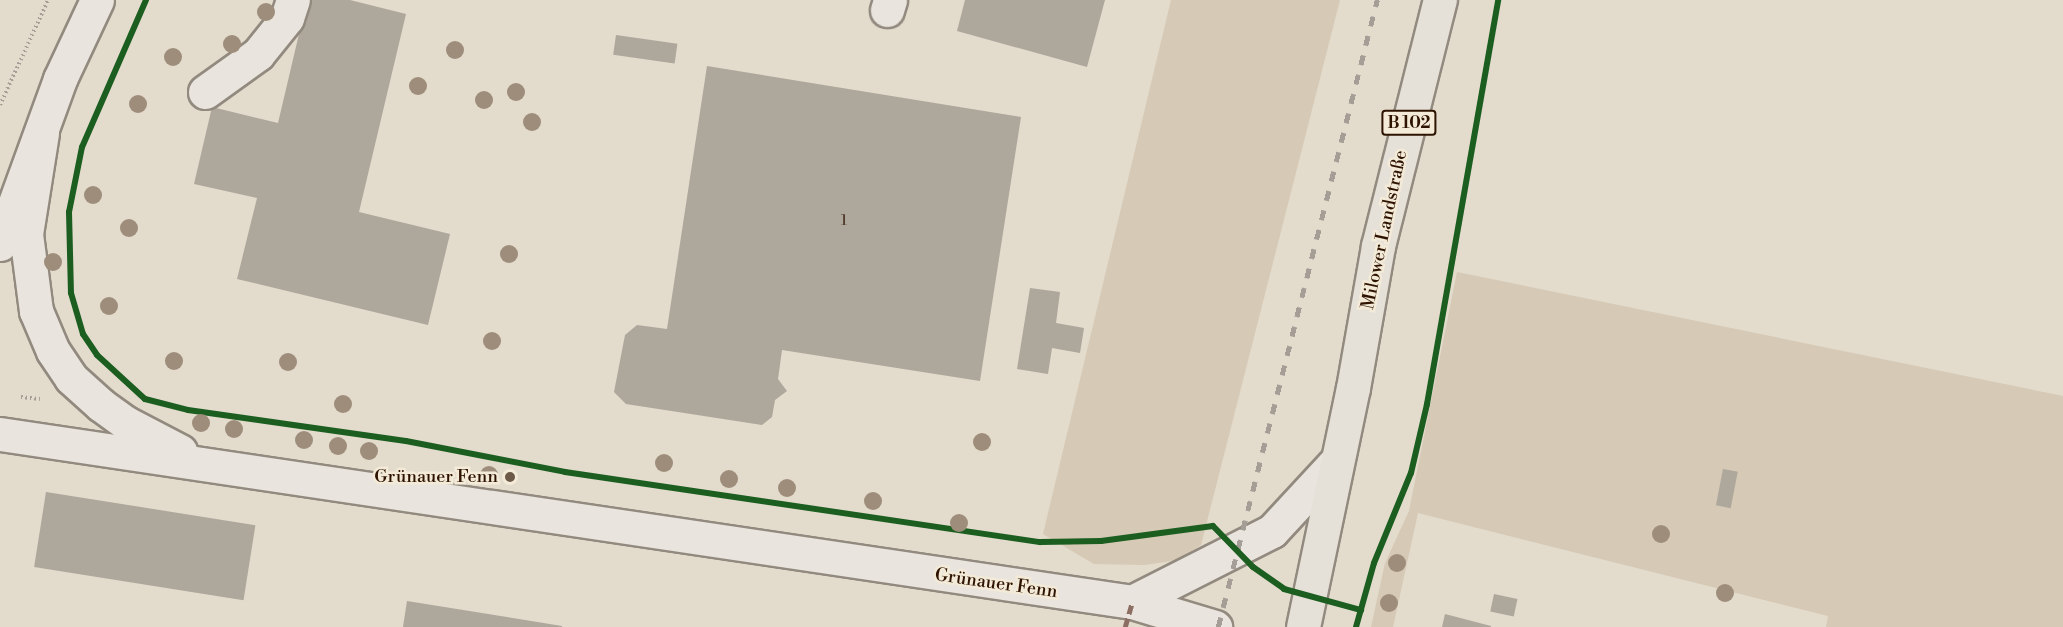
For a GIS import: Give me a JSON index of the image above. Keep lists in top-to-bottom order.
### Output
{
  "streets": {
    "main road": ["B 102", "Milower Landstraße"],
    "street": ["Grünauer Fenn"]
  },
  "places": ["Grünauer Fenn"],
  "house_numbers": ["1"]
}
